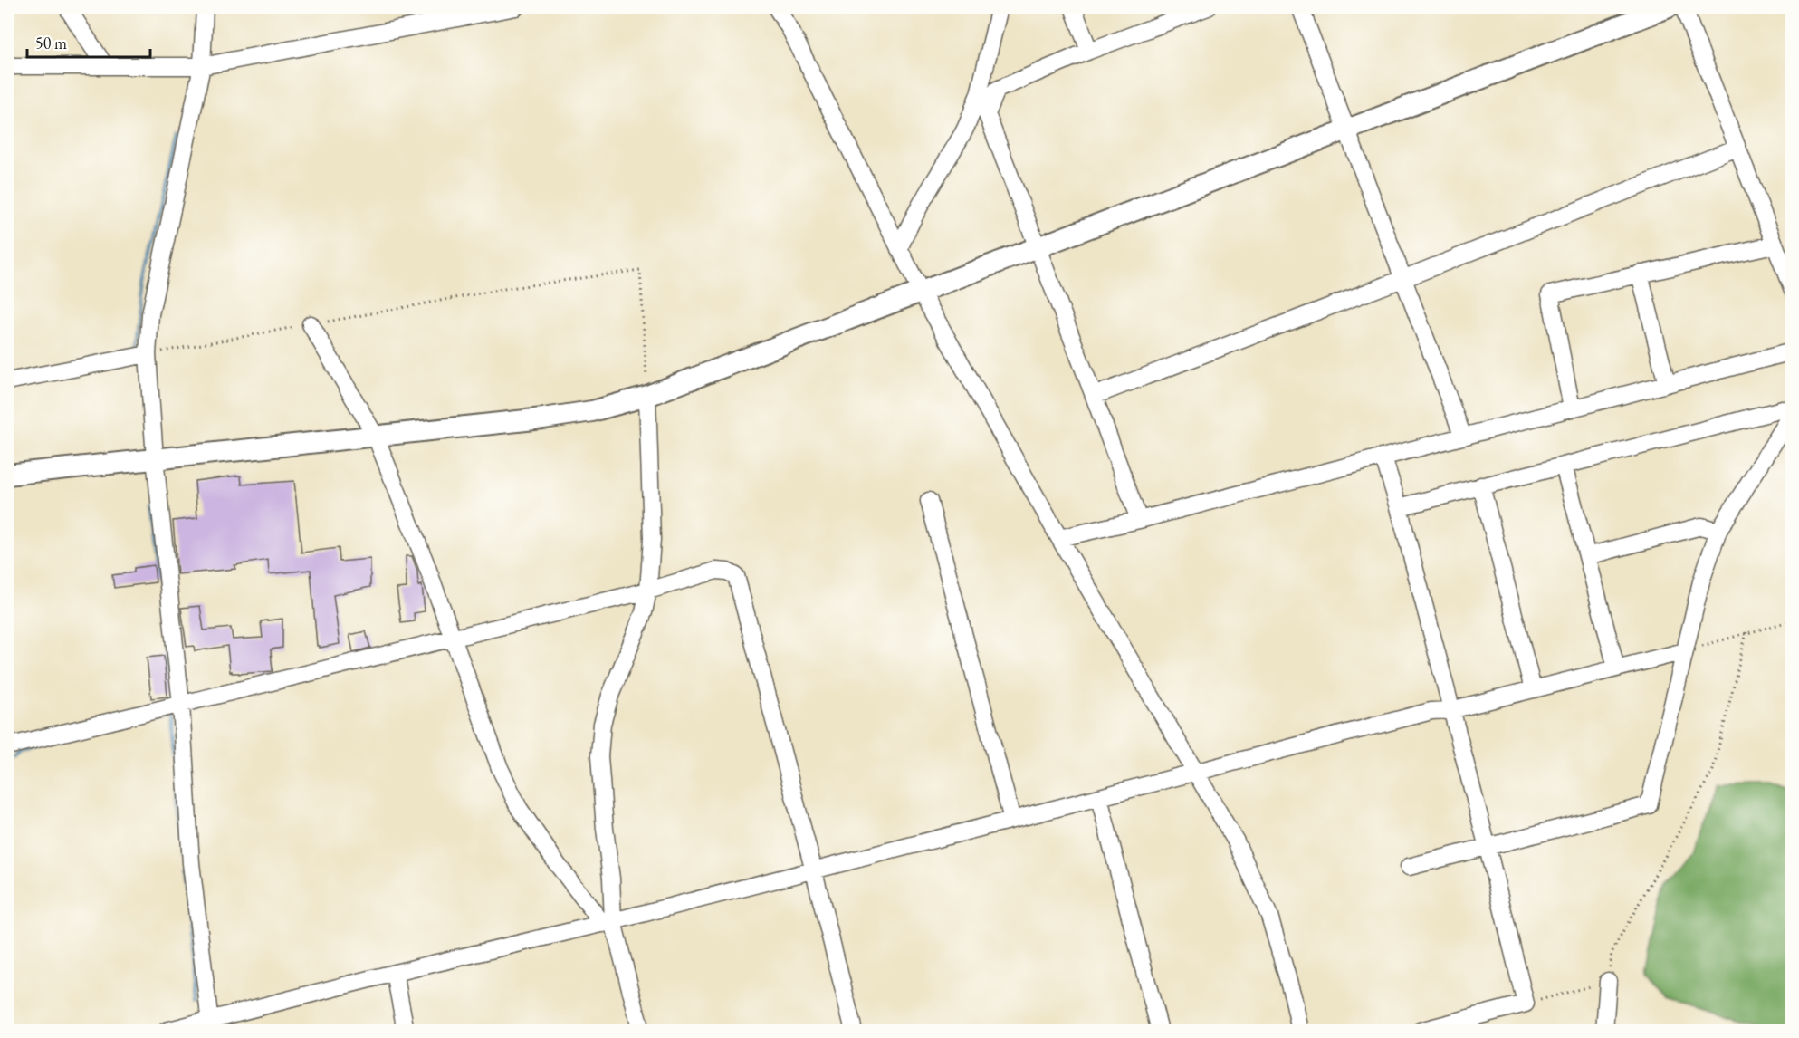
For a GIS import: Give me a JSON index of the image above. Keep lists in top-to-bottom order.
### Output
{
  "scale_bar": "50 m"
}
